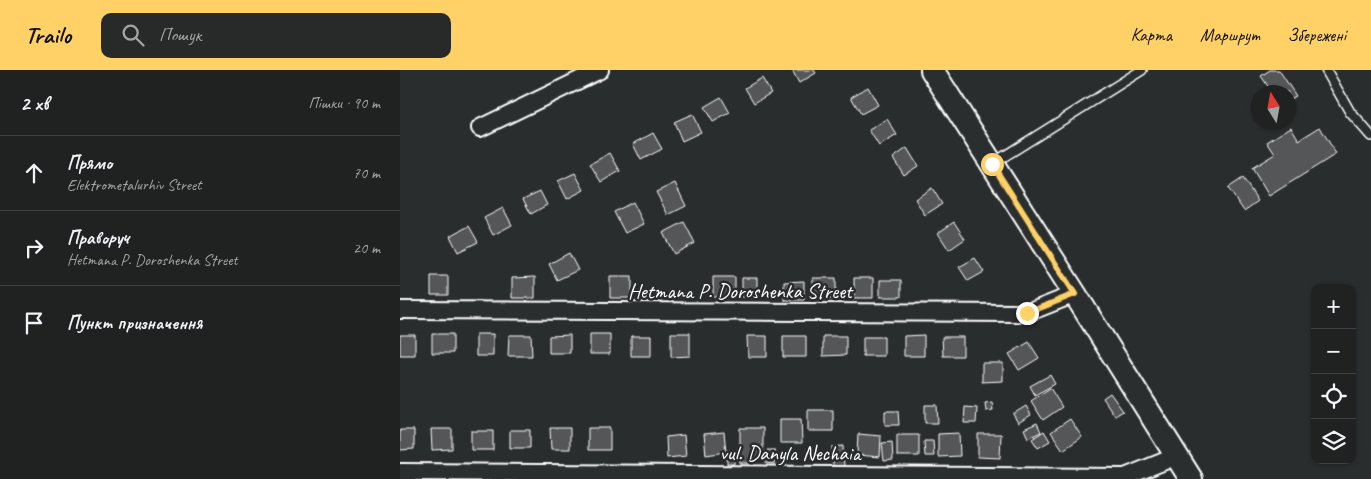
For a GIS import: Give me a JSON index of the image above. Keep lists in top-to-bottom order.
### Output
{
  "streets": {
    "street": ["Hetmana P. Doroshenka Street", "vul. Danyla Nechaia"]
  },
  "north": "top",
  "page": {
    "header": "Trailo",
    "search": "Пошук",
    "nav": ["Карта", "Маршрут", "Збережені"],
    "heading": ["2 хв", "Пішки · 90 m"],
    "list": [
      ["Прямо", "Elektrometalurhiv Street", "70 m"],
      ["Праворуч", "Hetmana P. Doroshenka Street", "20 m"],
      "Пункт призначення"
    ],
    "map_buttons": ["+", "−"]
  }
}
